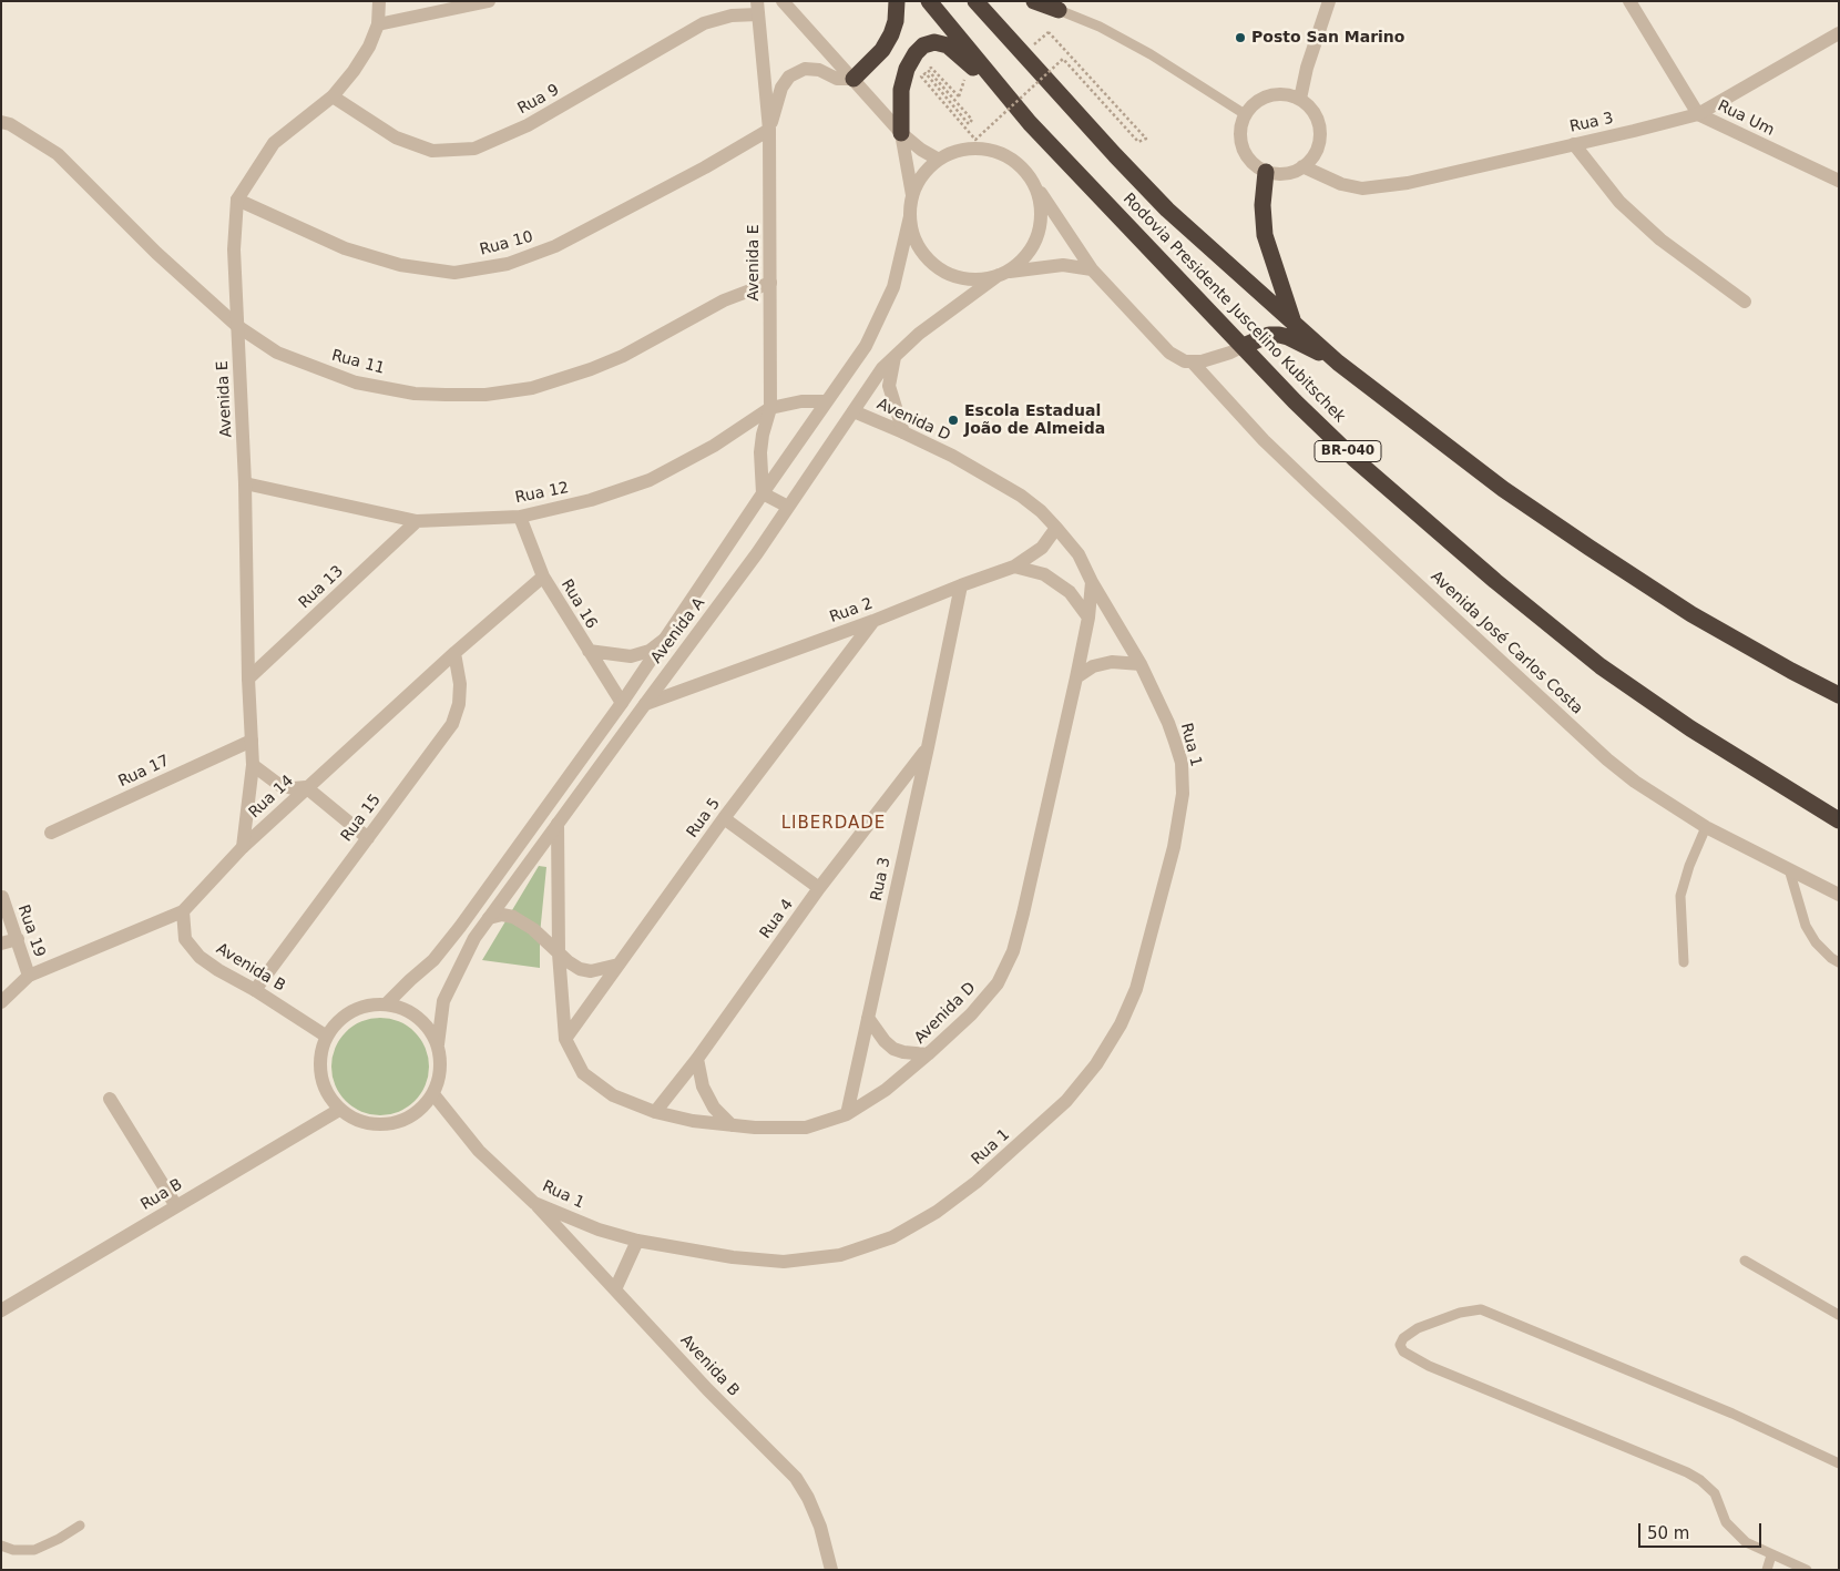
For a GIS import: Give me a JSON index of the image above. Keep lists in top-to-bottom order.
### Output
{
  "streets": {
    "highway": ["Rodovia Presidente Juscelino Kubitschek", "BR-040"],
    "street": [
      "Rua 9",
      "Rua Um",
      "Rua 3",
      "Rua 10",
      "Avenida E",
      "Rua 11",
      "Avenida D",
      "Rua 12",
      "Rua 13",
      "Rua 16",
      "Rua 2",
      "Avenida A",
      "Avenida José Carlos Costa",
      "Rua 1",
      "Rua 17",
      "Rua 14",
      "Rua 15",
      "Rua 5",
      "Rua 4",
      "Rua 19",
      "Avenida B",
      "Rua B"
    ]
  },
  "crossings": [
    ["Rua 9", "Avenida E"],
    ["Rua Um", "Rua 3"],
    ["Rua 3", "Avenida D"],
    ["Rua 3", "Rua 2"],
    ["Rua 3", "Rua 4"],
    ["Rua 10", "Avenida E"],
    ["Avenida E", "Rua 11"],
    ["Avenida E", "Rua 12"],
    ["Avenida E", "Rua 13"],
    ["Avenida E", "Avenida A"],
    ["Avenida E", "Rua 17"],
    ["Avenida E", "Rua 14"],
    ["Avenida D", "Rua 2"],
    ["Avenida D", "Avenida A"],
    ["Avenida D", "Rua 1"],
    ["Avenida D", "Rua 5"],
    ["Avenida D", "Rua 4"],
    ["Rua 12", "Rua 13"],
    ["Rua 12", "Rua 16"],
    ["Rua 12", "Avenida A"],
    ["Rua 16", "Avenida A"],
    ["Rua 16", "Rua 14"],
    ["Rua 2", "Avenida A"],
    ["Rua 2", "Rua 5"],
    ["Avenida A", "Avenida José Carlos Costa"],
    ["Avenida A", "Rua 1"],
    ["Avenida A", "Avenida B"],
    ["Avenida A", "Rua B"],
    ["Rua 1", "Avenida B"],
    ["Rua 1", "Rua B"],
    ["Rua 14", "Rua 15"],
    ["Rua 14", "Rua 19"],
    ["Rua 14", "Avenida B"],
    ["Rua 15", "Avenida B"],
    ["Avenida B", "Rua B"]
  ],
  "districts": ["LIBERDADE"],
  "places": ["Posto San Marino", "Escola Estadual João de Almeida"],
  "scale_bar": "50 m"
}
